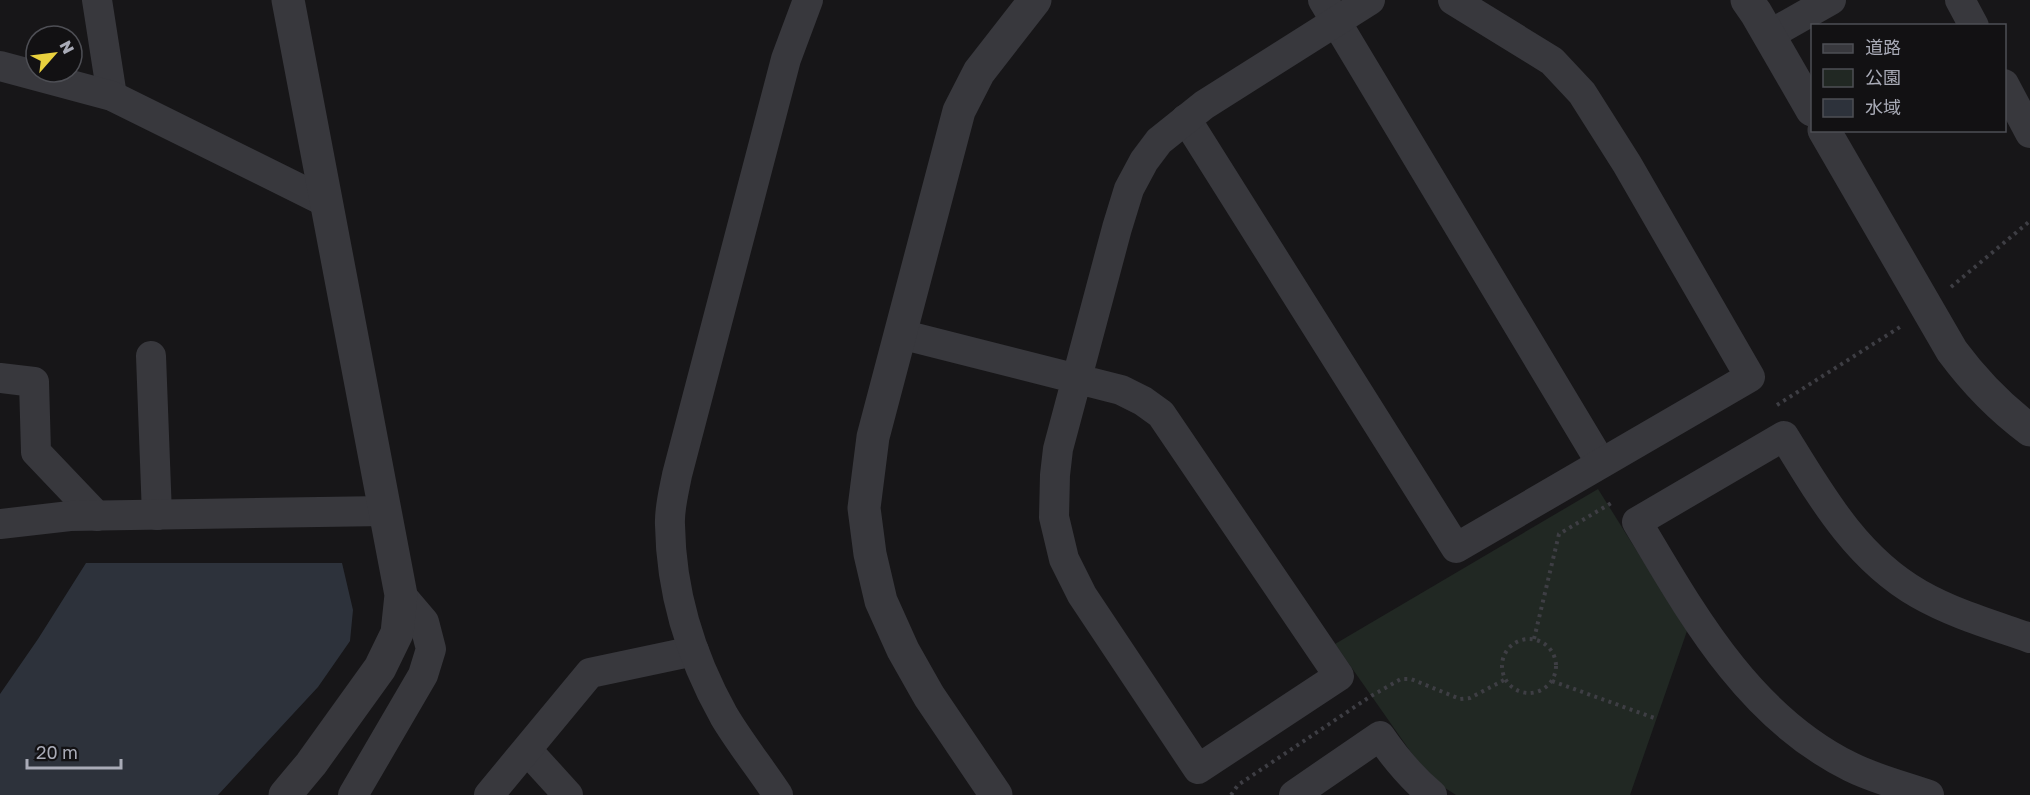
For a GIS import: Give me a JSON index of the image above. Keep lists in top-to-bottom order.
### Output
{
  "legend": ["道路", "公園", "水域"],
  "scale_bar": "20 m",
  "north": "top right"
}
